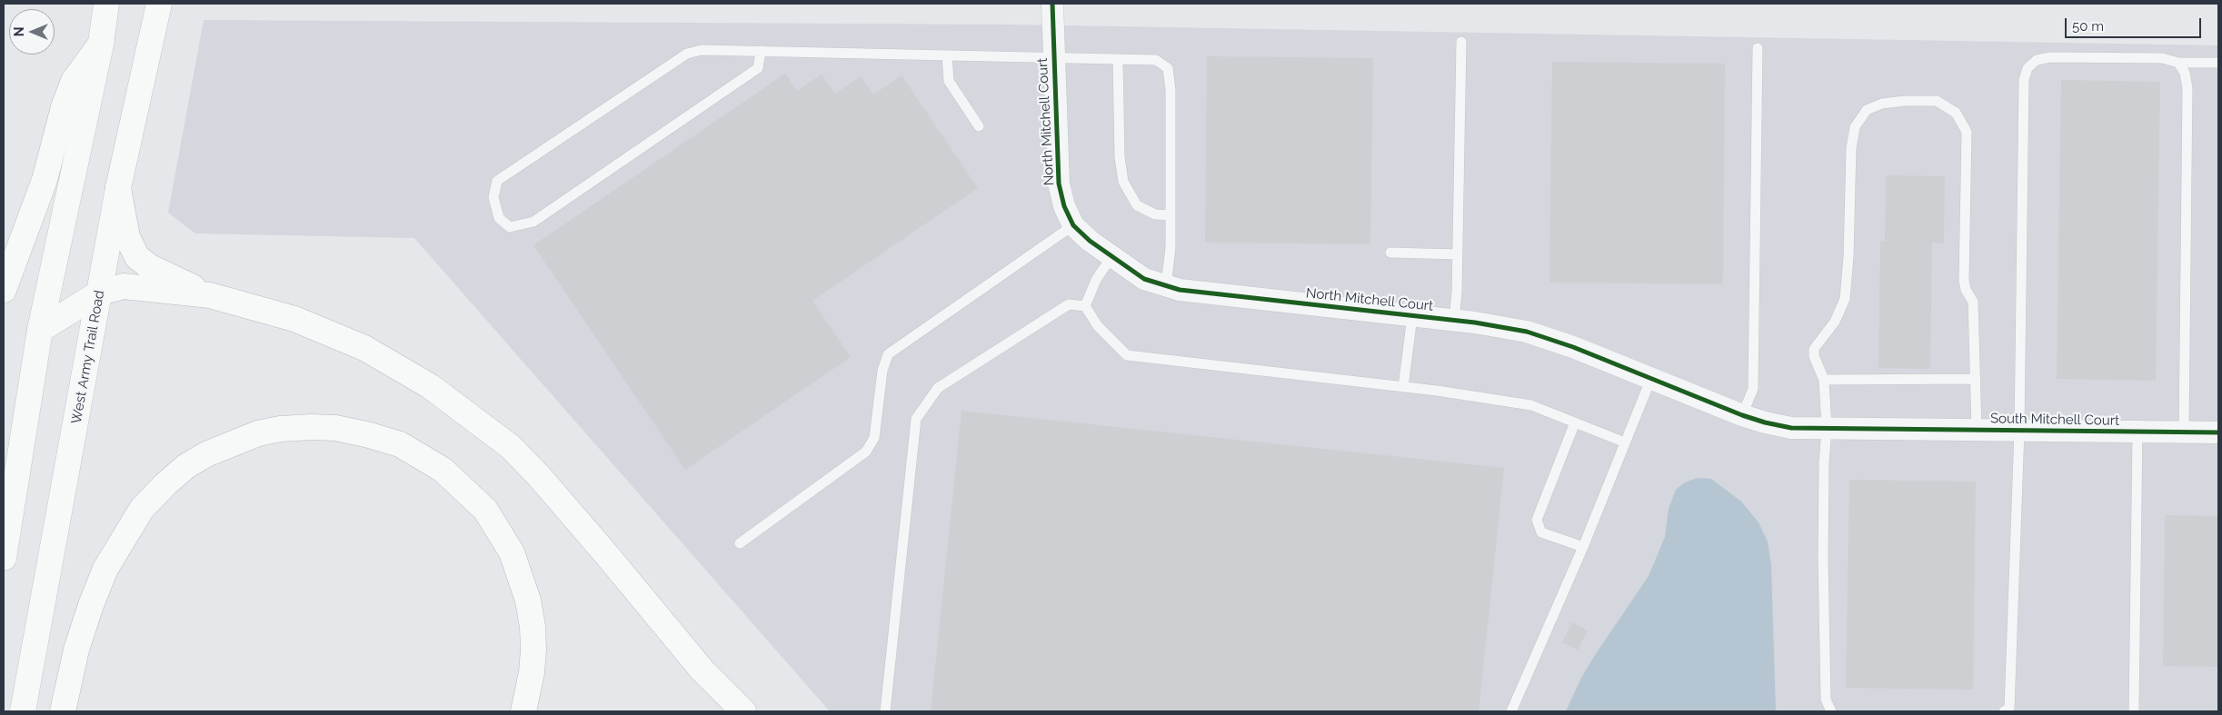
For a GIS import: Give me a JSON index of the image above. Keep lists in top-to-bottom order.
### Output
{
  "streets": {
    "main road": ["West Army Trail Road"],
    "street": ["North Mitchell Court", "South Mitchell Court"]
  },
  "crossings": [
    ["North Mitchell Court", "South Mitchell Court"]
  ],
  "scale_bar": "50 m",
  "north": "left"
}
